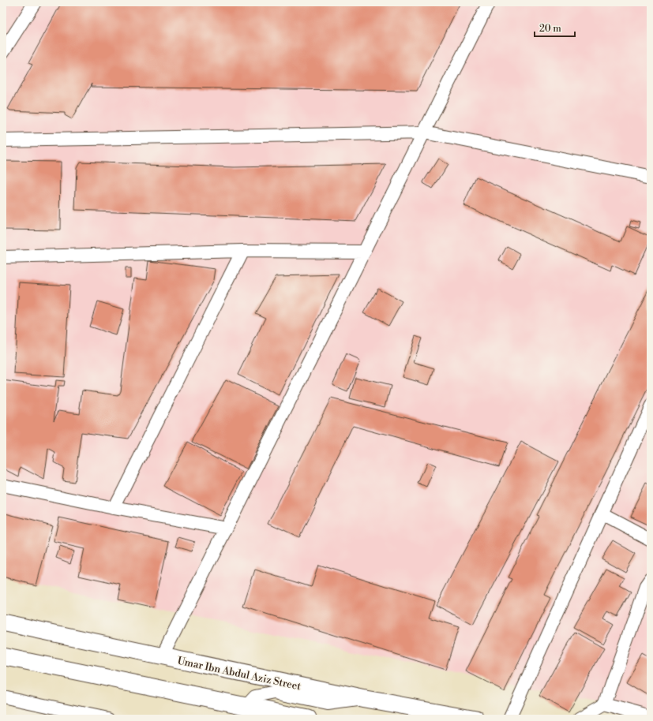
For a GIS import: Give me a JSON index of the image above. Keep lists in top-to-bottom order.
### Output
{
  "streets": {
    "main road": ["Umar Ibn Abdul Aziz Street"]
  },
  "scale_bar": "20 m"
}
